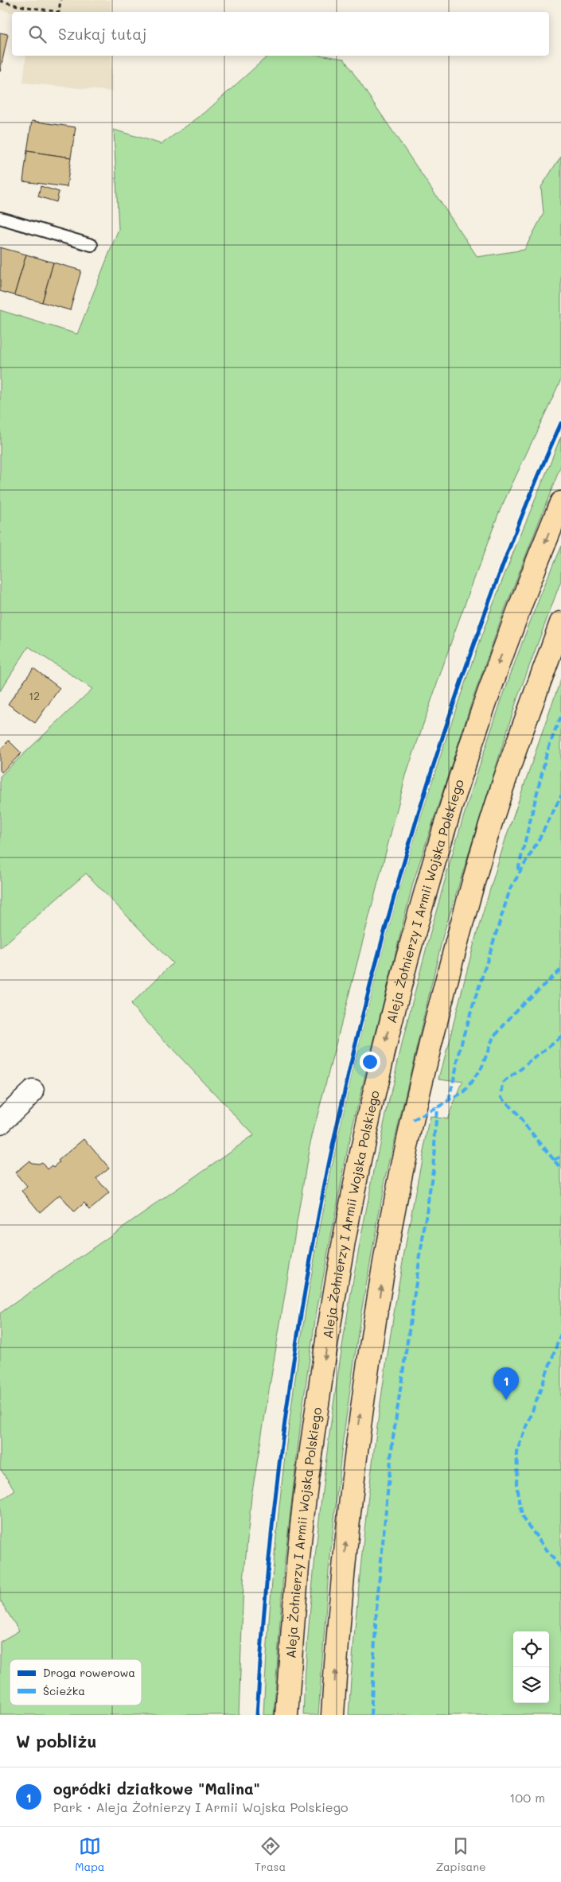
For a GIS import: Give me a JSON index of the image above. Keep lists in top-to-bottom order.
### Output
{
  "streets": {
    "main road": ["Aleja Żołnierzy I Armii Wojska Polskiego"]
  },
  "house_numbers": ["12"],
  "legend": ["Droga rowerowa", "Ścieżka"],
  "page": {
    "search": "Szukaj tutaj",
    "pins": "1",
    "heading": "W pobliżu",
    "list": [
      {
        "mark": "1",
        "name": "ogródki działkowe \"Malina\"",
        "note": "Park · Aleja Żołnierzy I Armii Wojska Polskiego",
        "value": "100 m"
      }
    ],
    "nav": ["Mapa", "Trasa", "Zapisane"]
  }
}
